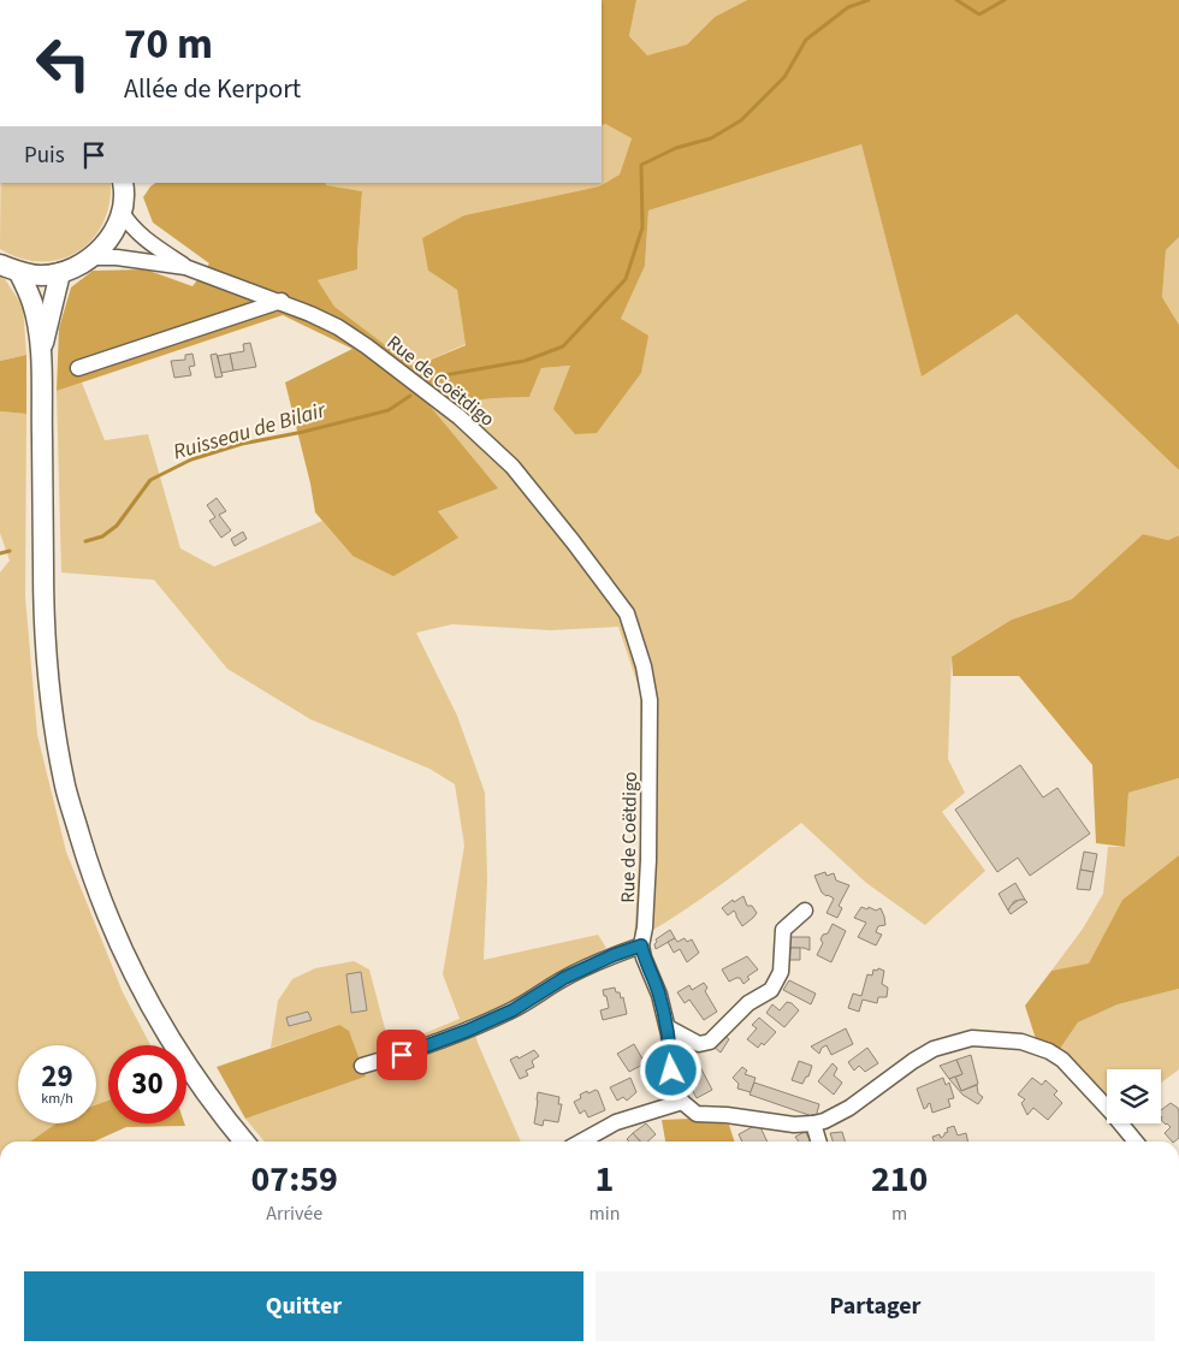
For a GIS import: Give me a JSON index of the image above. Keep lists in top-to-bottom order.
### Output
{
  "streets": {
    "street": ["Rue de Coëtdigo"]
  },
  "water": ["Ruisseau de Bilair"],
  "page": {
    "turn": ["70 m", "Allée de Kerport"],
    "then": "Puis",
    "speed": "29 km/h",
    "limit": "30",
    "eta": [
      "07:59",
      "Arrivée",
      "1",
      "min",
      "210",
      "m"
    ],
    "buttons": ["Quitter", "Partager"]
  }
}
